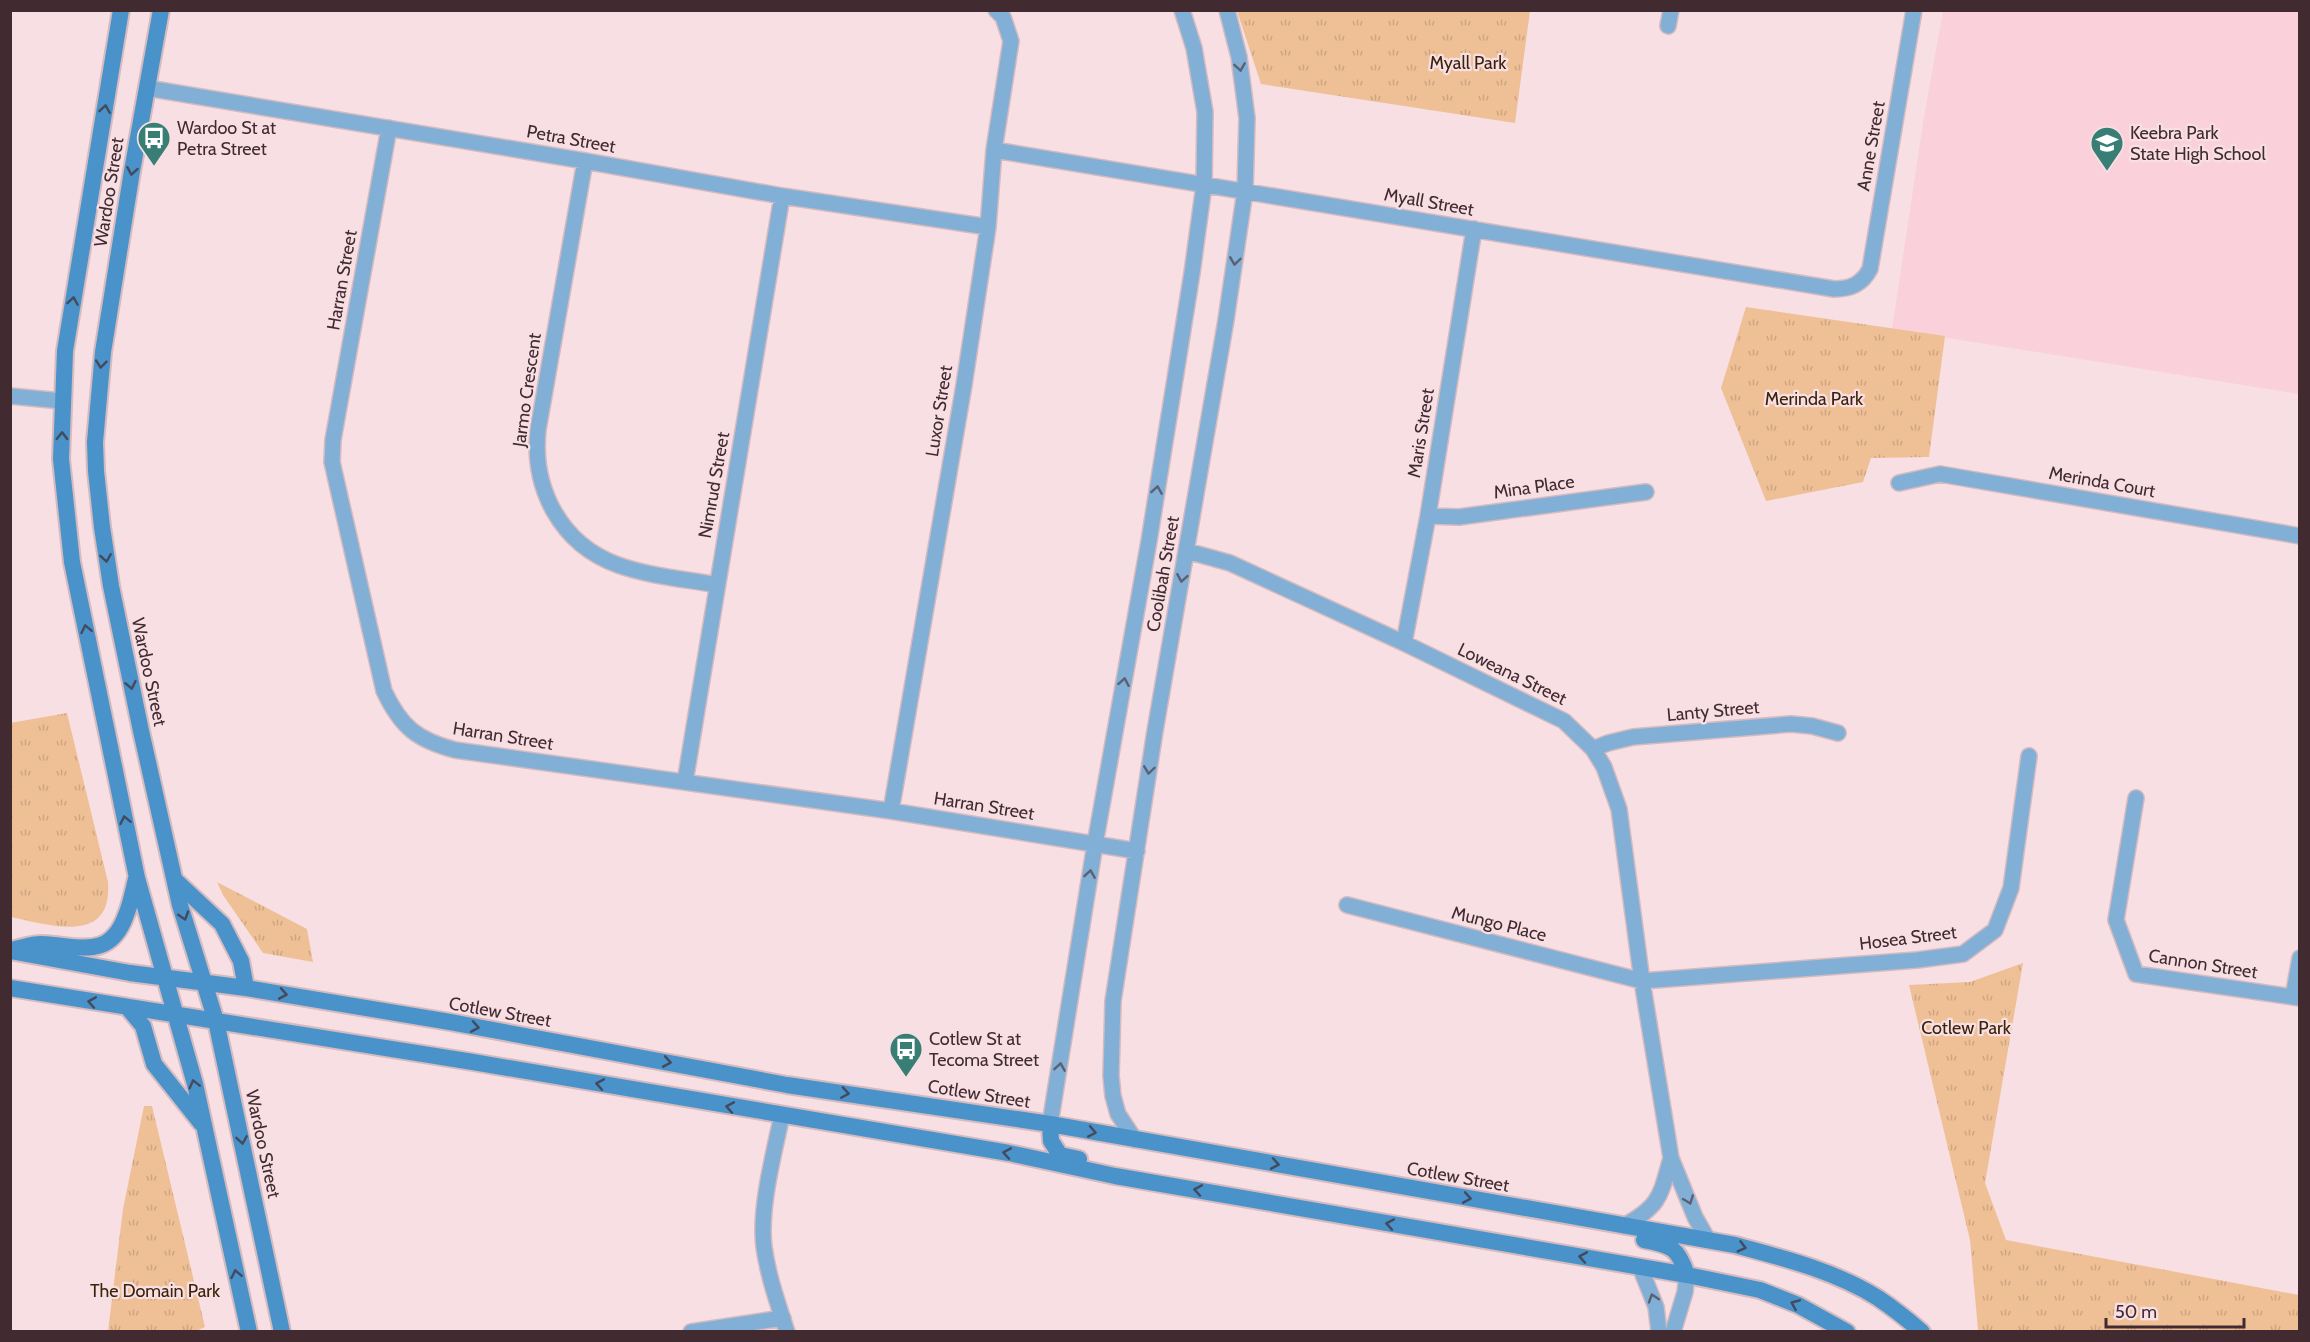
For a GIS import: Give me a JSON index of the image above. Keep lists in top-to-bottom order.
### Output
{
  "streets": {
    "main road": ["Wardoo Street", "Cotlew Street"],
    "street": [
      "Petra Street",
      "Anne Street",
      "Myall Street",
      "Harran Street",
      "Jarmo Crescent",
      "Luxor Street",
      "Maris Street",
      "Merinda Court",
      "Nimrud Street",
      "Mina Place",
      "Coolibah Street",
      "Loweana Street",
      "Lanty Street",
      "Mungo Place",
      "Hosea Street",
      "Cannon Street"
    ]
  },
  "crossings": [
    ["Petra Street", "Wardoo Street"],
    ["Petra Street", "Harran Street"],
    ["Petra Street", "Jarmo Crescent"],
    ["Petra Street", "Luxor Street"],
    ["Petra Street", "Nimrud Street"],
    ["Anne Street", "Myall Street"],
    ["Wardoo Street", "Cotlew Street"],
    ["Myall Street", "Luxor Street"],
    ["Myall Street", "Maris Street"],
    ["Myall Street", "Coolibah Street"],
    ["Harran Street", "Luxor Street"],
    ["Harran Street", "Nimrud Street"],
    ["Harran Street", "Coolibah Street"],
    ["Jarmo Crescent", "Nimrud Street"],
    ["Maris Street", "Mina Place"],
    ["Maris Street", "Loweana Street"],
    ["Coolibah Street", "Loweana Street"],
    ["Coolibah Street", "Cotlew Street"],
    ["Loweana Street", "Lanty Street"],
    ["Loweana Street", "Mungo Place"],
    ["Loweana Street", "Hosea Street"],
    ["Loweana Street", "Cotlew Street"],
    ["Mungo Place", "Hosea Street"]
  ],
  "parks": [
    "Myall Park",
    "Merinda Park",
    "Cotlew Park",
    "The Domain Park"
  ],
  "places": {
    "bus stop": ["Wardoo St at Petra Street", "Cotlew St at Tecoma Street"],
    "school or university": ["Keebra Park State High School"]
  },
  "scale_bar": "50 m"
}
